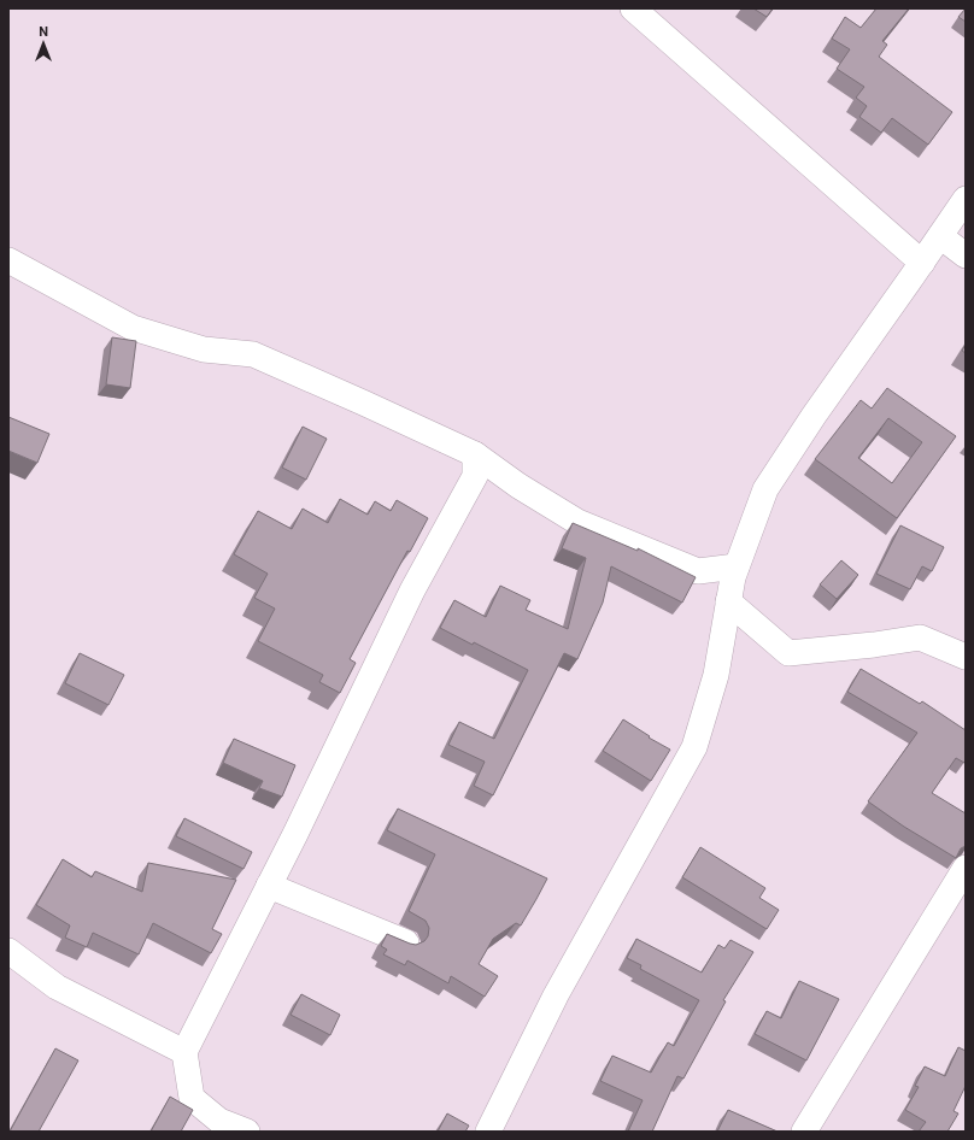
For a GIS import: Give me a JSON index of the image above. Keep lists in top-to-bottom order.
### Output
{
  "north": "top"
}
